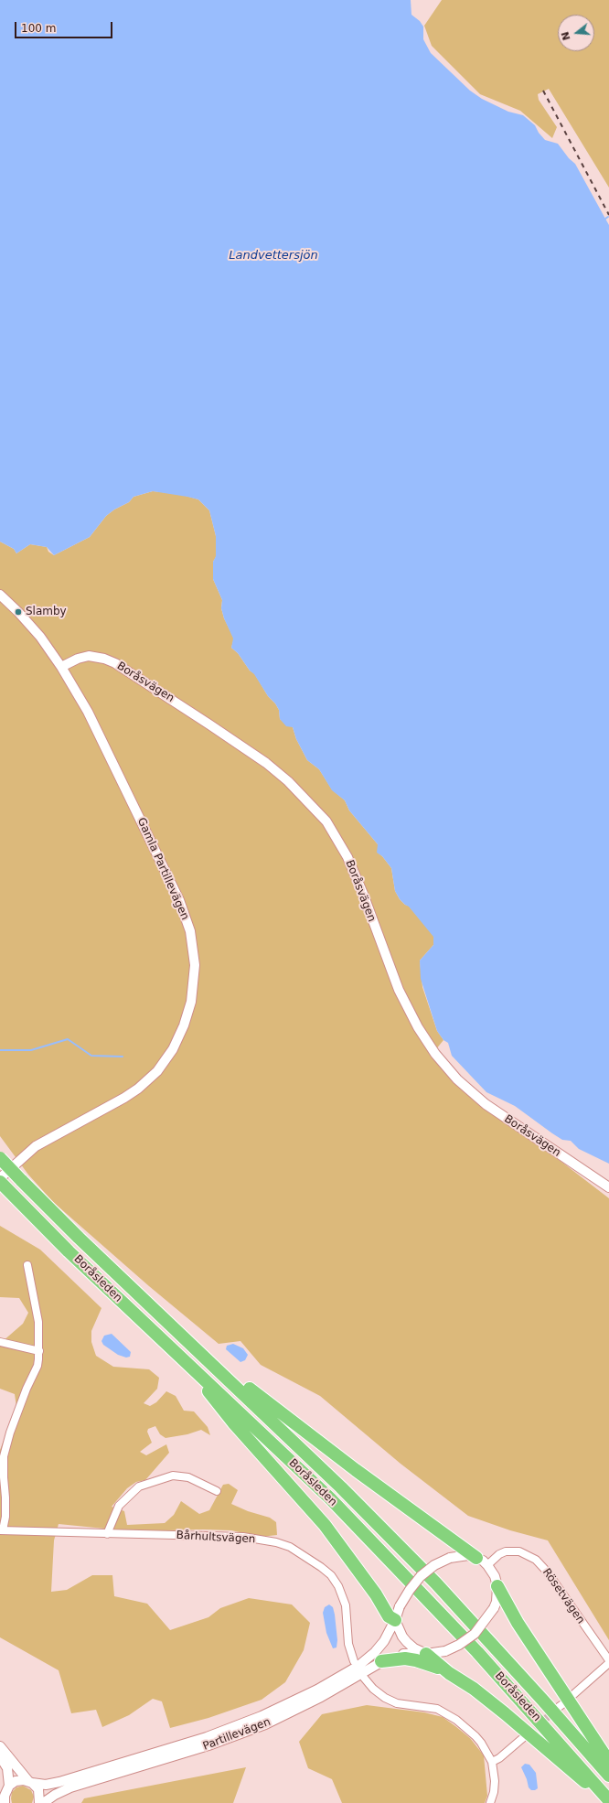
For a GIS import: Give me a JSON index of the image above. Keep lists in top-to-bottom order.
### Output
{
  "streets": {
    "highway": ["Boråsleden"],
    "street": [
      "Boråsvägen",
      "Gamla Partillevägen",
      "Bårhultsvägen",
      "Rösetvägen",
      "Partillevägen"
    ]
  },
  "crossings": [
    ["Boråsvägen", "Gamla Partillevägen"],
    ["Rösetvägen", "Partillevägen"]
  ],
  "water": ["Landvettersjön"],
  "places": ["Slamby"],
  "scale_bar": "100 m",
  "north": "left"
}
